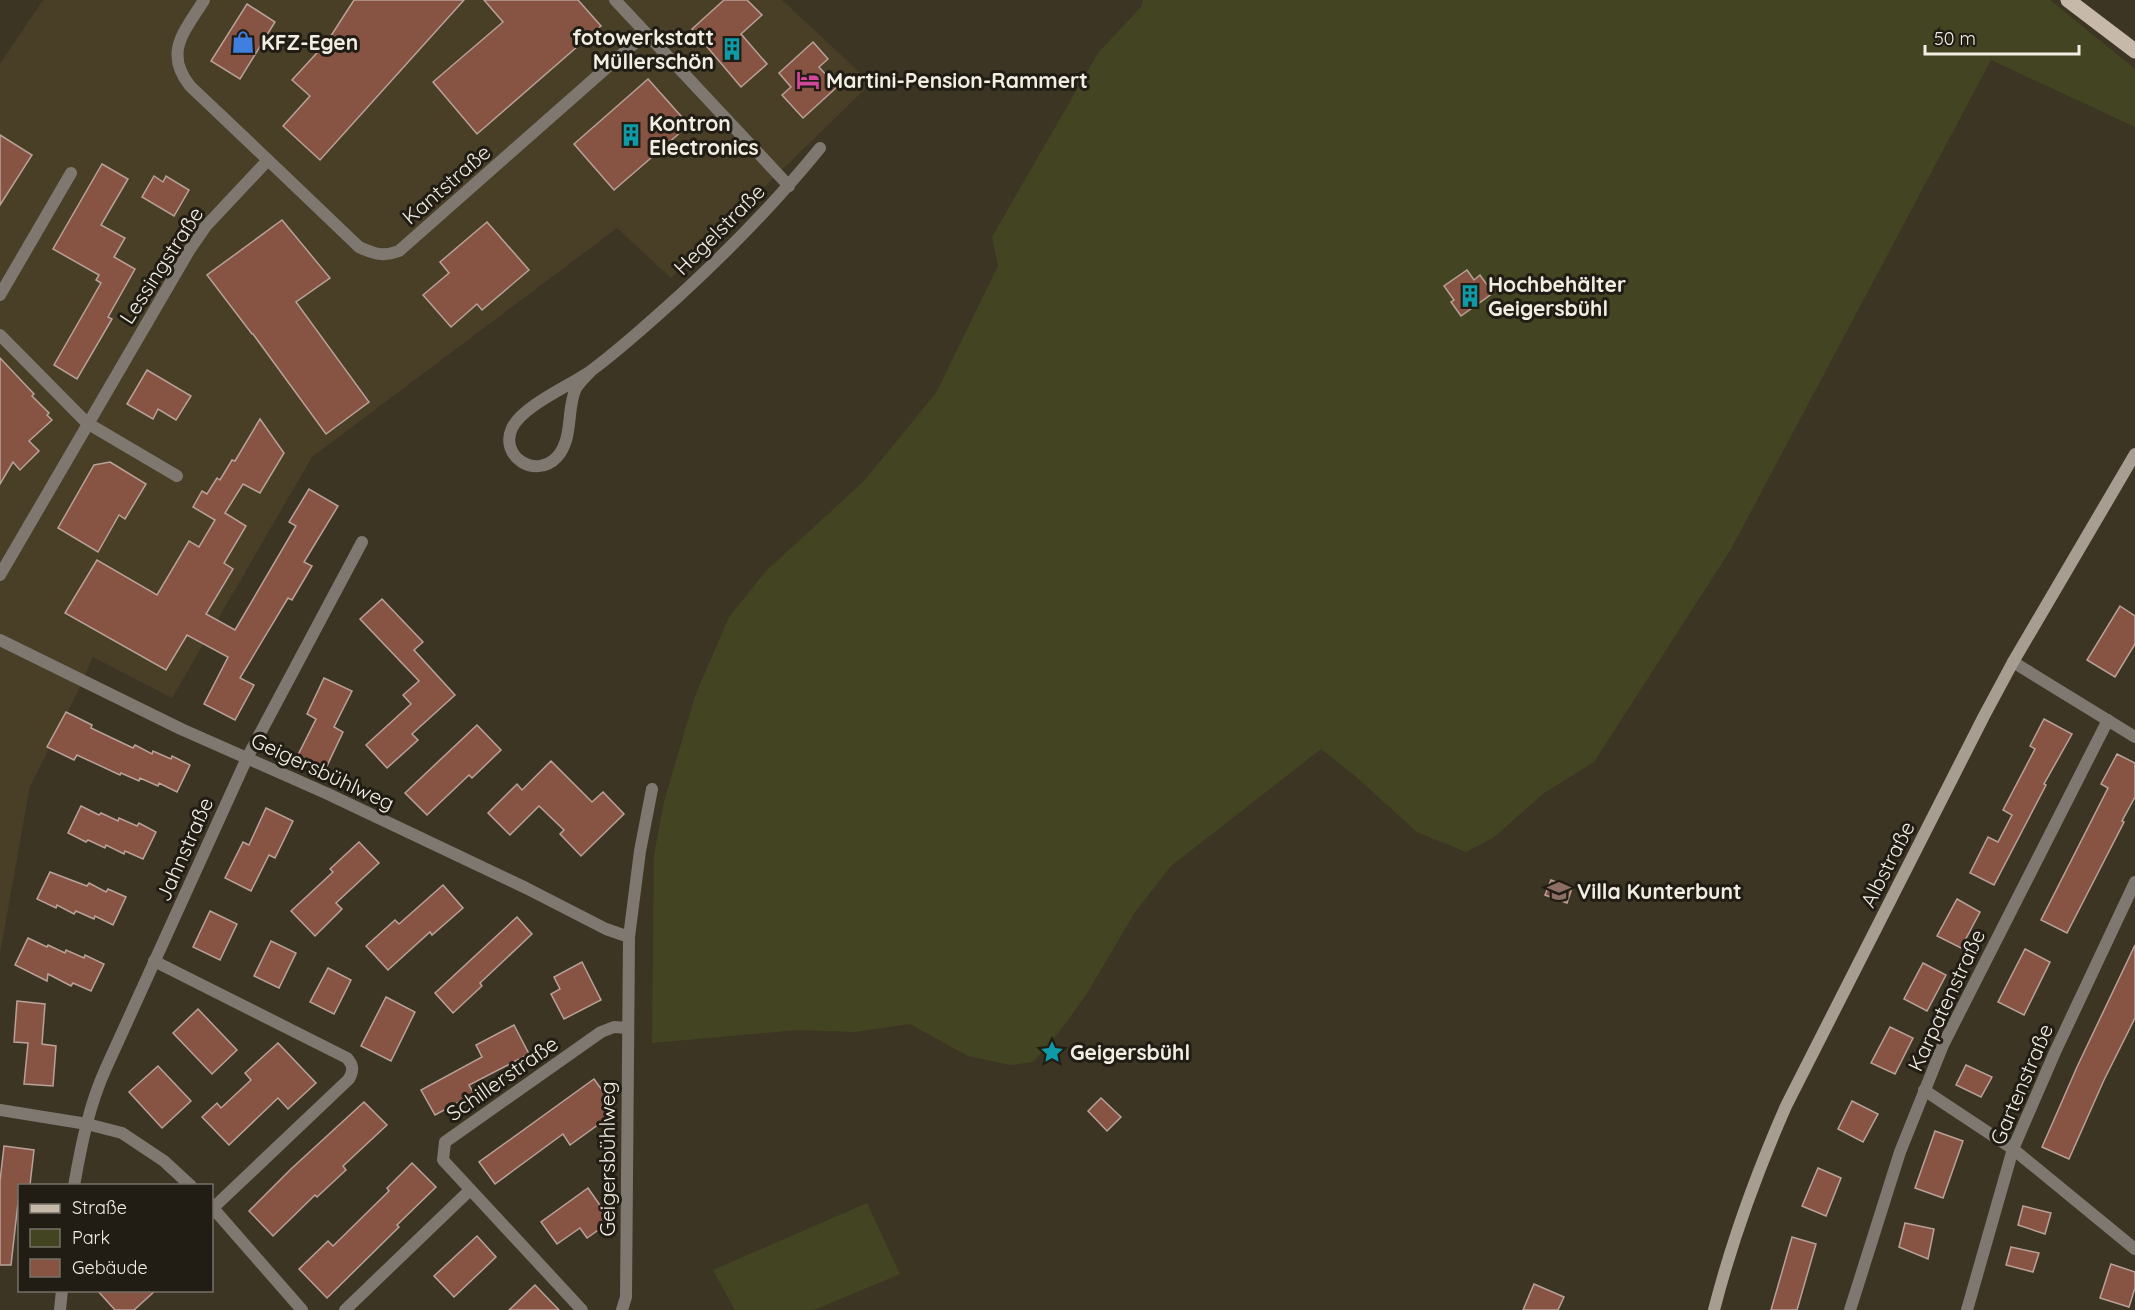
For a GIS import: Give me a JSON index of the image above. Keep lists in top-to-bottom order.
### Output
{
  "streets": {
    "street": [
      "Kantstraße",
      "Hegelstraße",
      "Lessingstraße",
      "Geigersbühlweg",
      "Jahnstraße",
      "Albstraße",
      "Karpatenstraße",
      "Schillerstraße",
      "Gartenstraße"
    ]
  },
  "crossings": [
    ["Kantstraße", "Hegelstraße"],
    ["Kantstraße", "Lessingstraße"],
    ["Geigersbühlweg", "Jahnstraße"],
    ["Geigersbühlweg", "Schillerstraße"]
  ],
  "places": {
    "shop": ["KFZ-Egen"],
    "building": ["fotowerkstatt Müllerschön", "Kontron Electronics", "Hochbehälter Geigersbühl"],
    "hotel": ["Martini-Pension-Rammert"],
    "school or university": ["Villa Kunterbunt"],
    "place": ["Geigersbühl"]
  },
  "legend": ["Straße", "Park", "Gebäude"],
  "scale_bar": "50 m"
}
